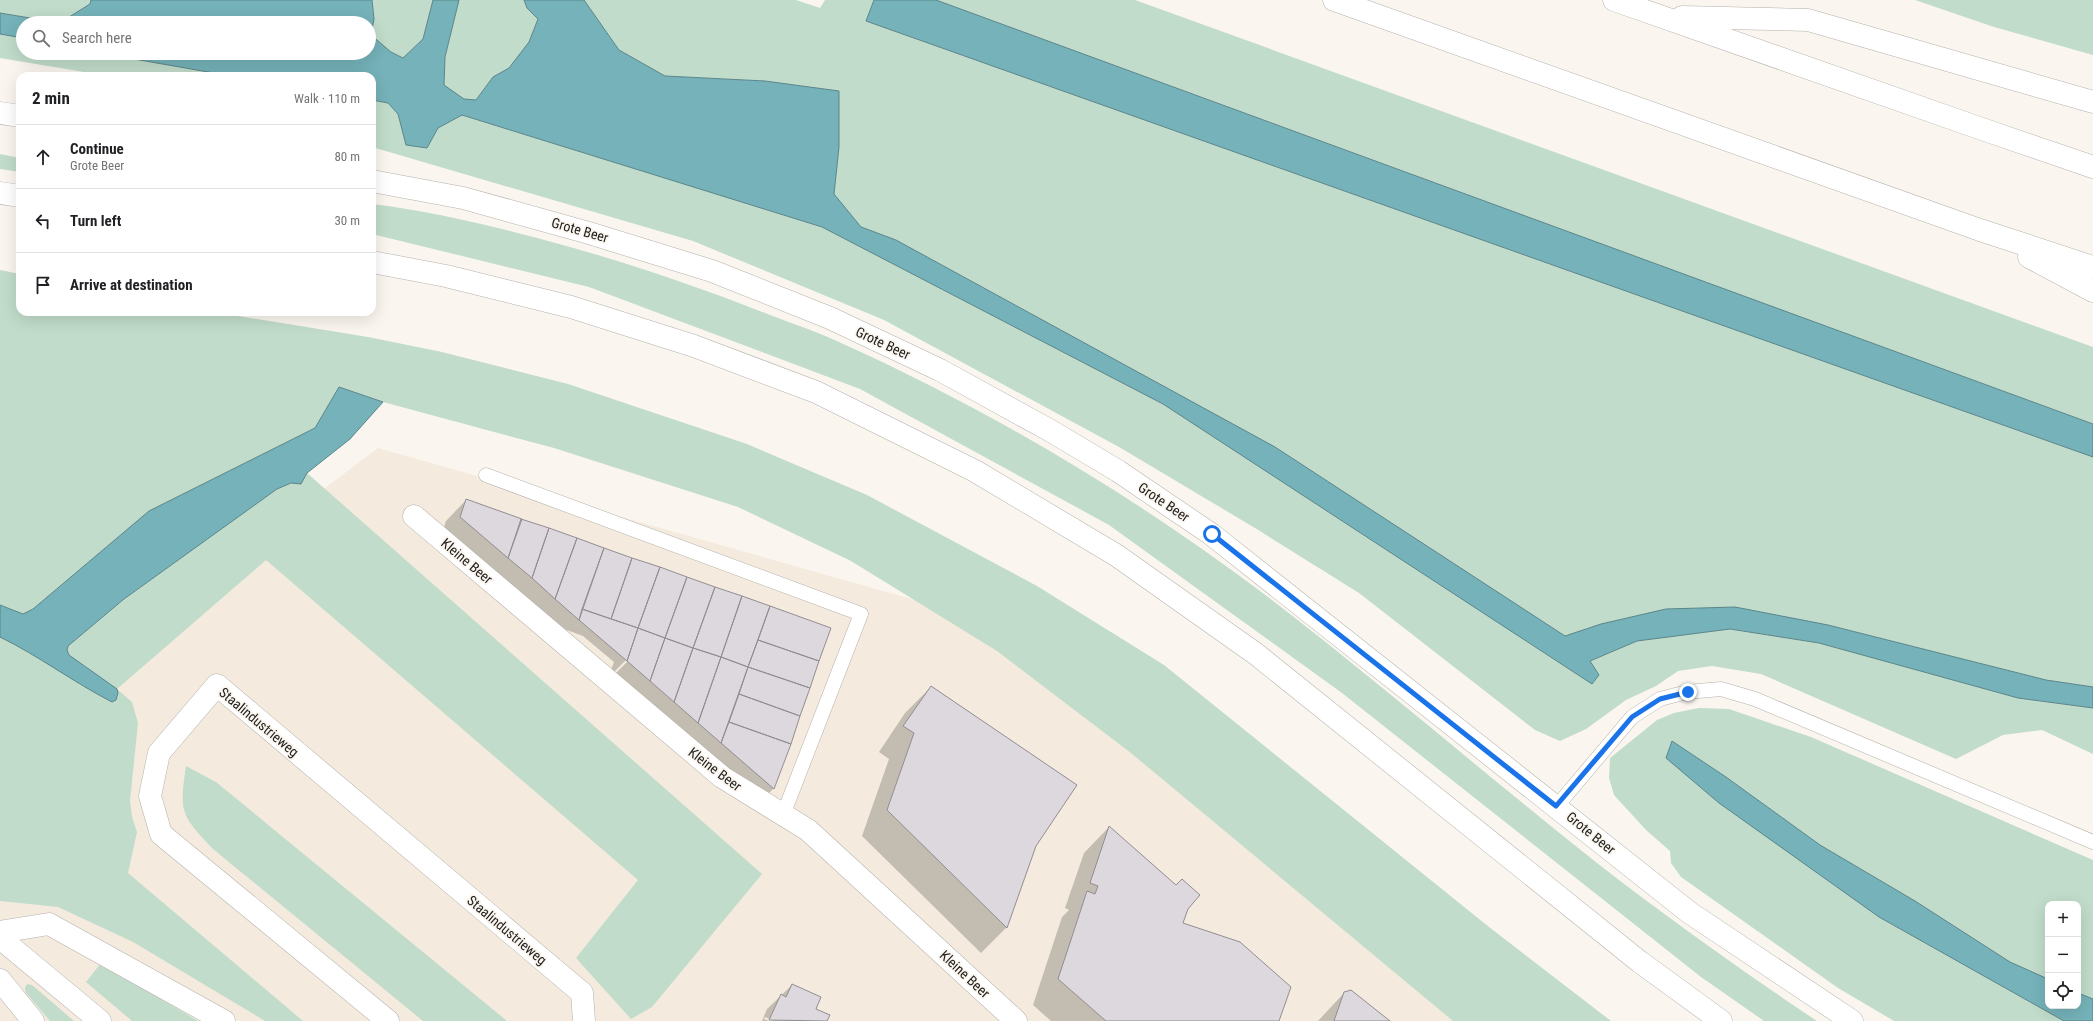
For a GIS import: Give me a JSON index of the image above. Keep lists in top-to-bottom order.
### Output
{
  "streets": {
    "main road": ["Grote Beer", "Kleine Beer", "Staalindustrieweg"]
  },
  "page": {
    "search": "Search here",
    "heading": ["2 min", "Walk · 110 m"],
    "list": [
      ["Continue", "Grote Beer", "80 m"],
      ["Turn left", "30 m"],
      "Arrive at destination"
    ],
    "map_buttons": ["+", "−"]
  }
}
